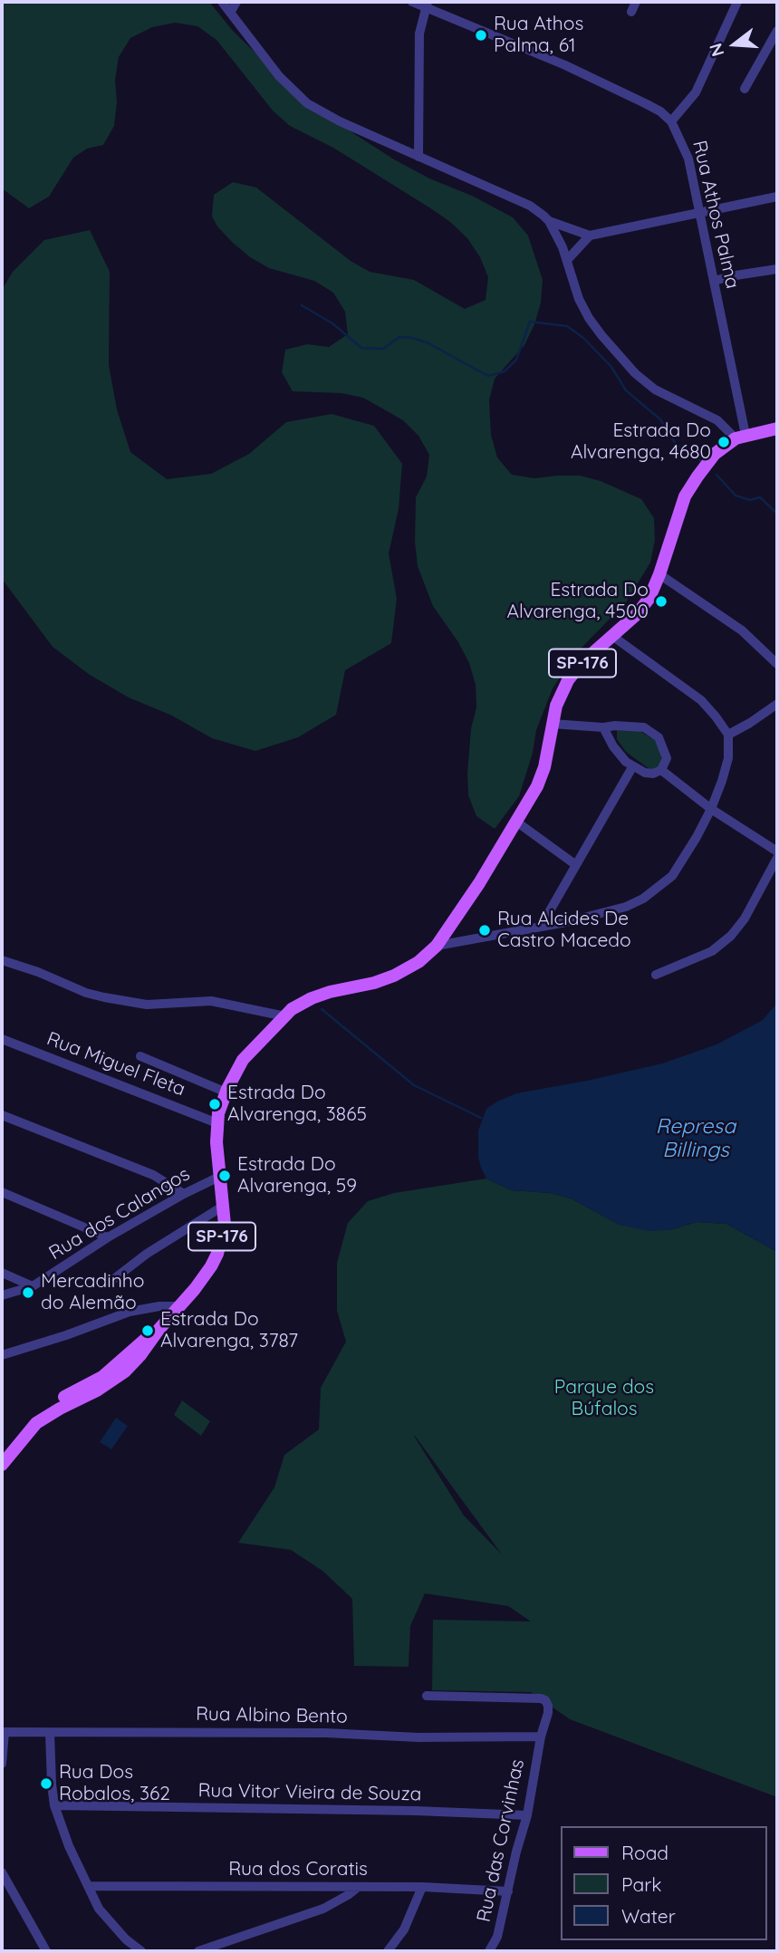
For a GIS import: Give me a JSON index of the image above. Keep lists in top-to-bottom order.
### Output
{
  "streets": {
    "main road": ["SP-176"],
    "street": [
      "Rua Athos Palma",
      "Rua Miguel Fleta",
      "Rua dos Calangos",
      "Rua Albino Bento",
      "Rua Vitor Vieira de Souza",
      "Rua das Corvinhas",
      "Rua dos Coratis"
    ]
  },
  "crossings": [
    ["Rua Athos Palma", "SP-176"],
    ["SP-176", "Rua Miguel Fleta"],
    ["SP-176", "Rua dos Calangos"],
    ["Rua Albino Bento", "Rua das Corvinhas"],
    ["Rua Vitor Vieira de Souza", "Rua das Corvinhas"],
    ["Rua das Corvinhas", "Rua dos Coratis"]
  ],
  "water": ["Represa Billings"],
  "parks": ["Parque dos Búfalos"],
  "places": [
    "Rua Athos Palma, 61",
    "Estrada Do Alvarenga, 4680",
    "Estrada Do Alvarenga, 4500",
    "Rua Alcides De Castro Macedo",
    "Estrada Do Alvarenga, 3865",
    "Estrada Do Alvarenga, 59",
    "Mercadinho do Alemão",
    "Estrada Do Alvarenga, 3787",
    "Rua Dos Robalos, 362"
  ],
  "legend": ["Road", "Park", "Water"],
  "north": "left"
}
